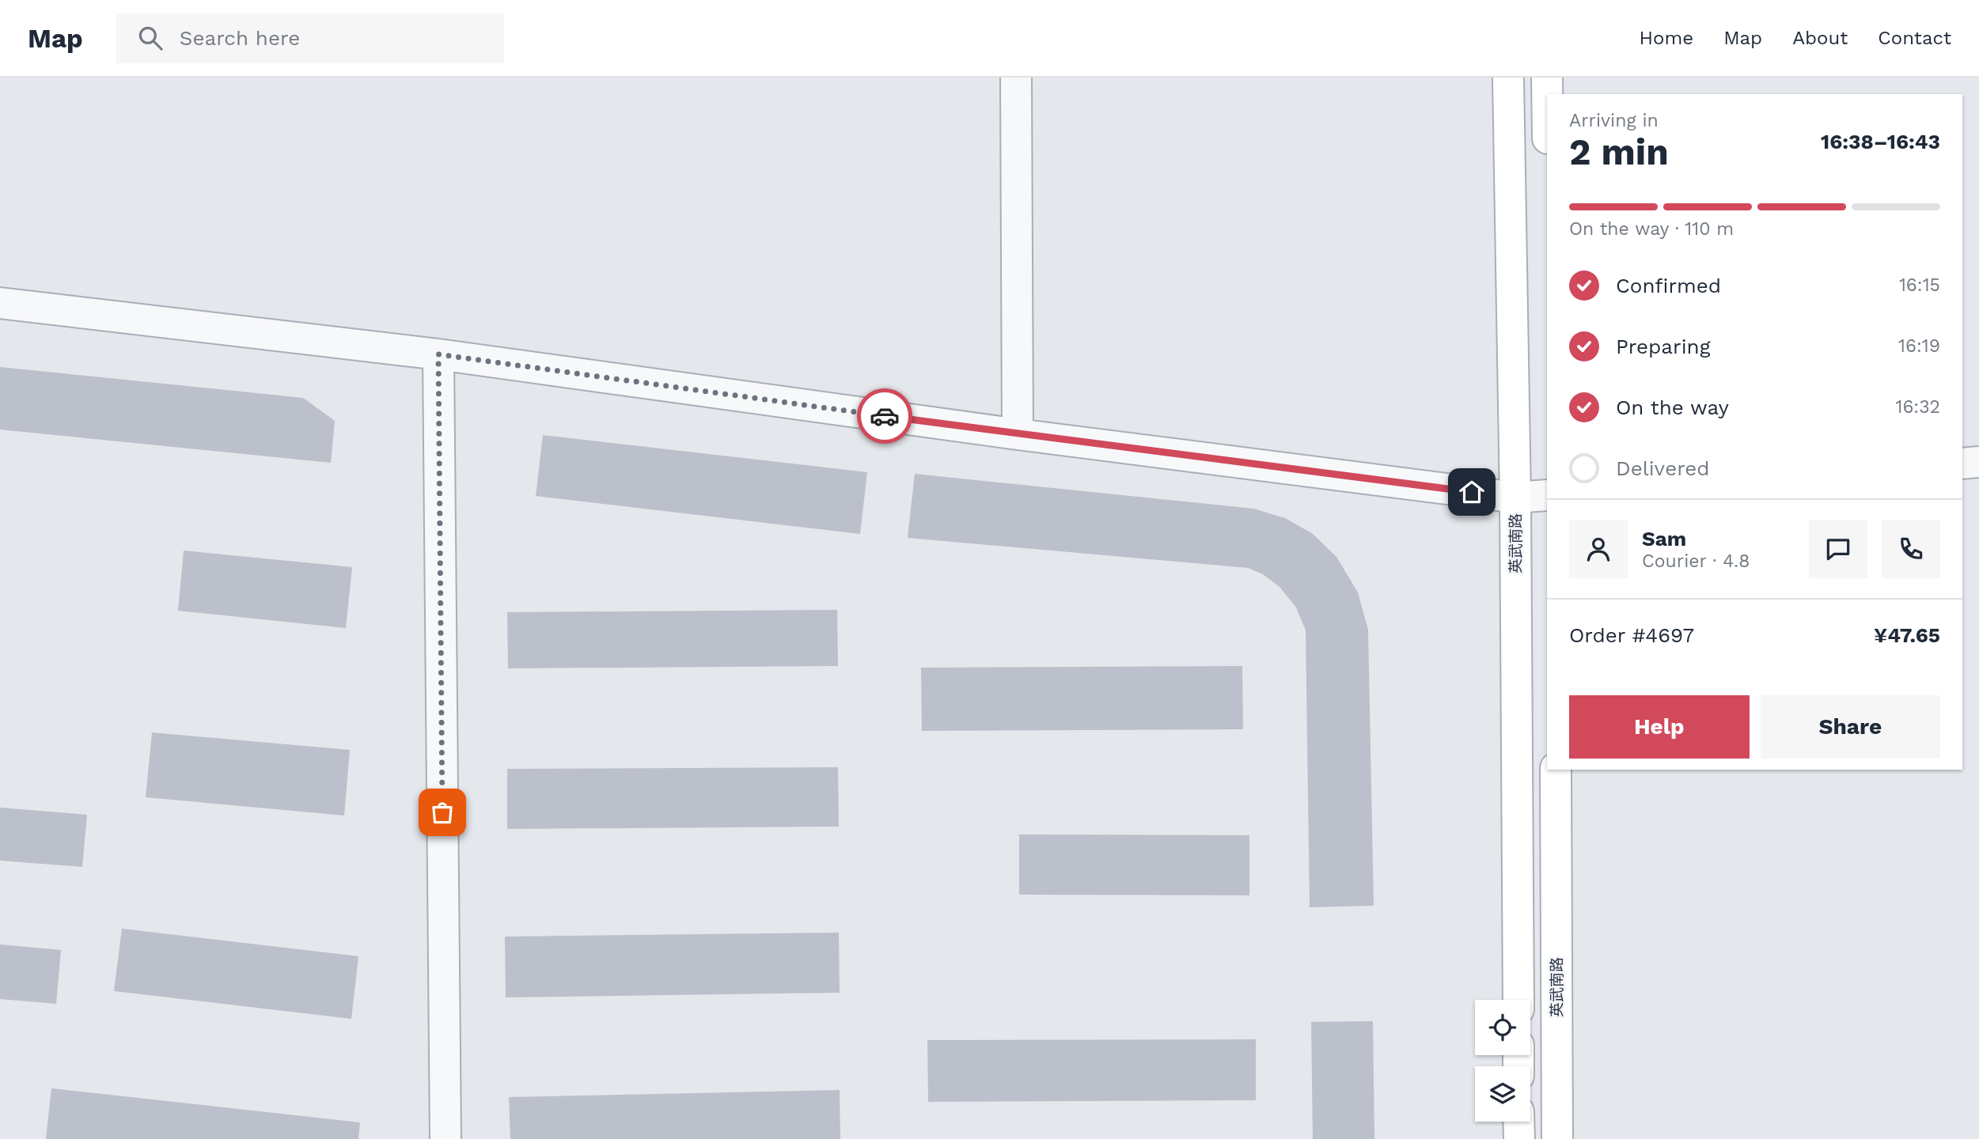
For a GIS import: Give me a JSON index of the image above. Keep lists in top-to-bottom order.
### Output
{
  "streets": {
    "main road": ["英武南路"]
  },
  "page": {
    "header": "Map",
    "search": "Search here",
    "nav": [
      "Home",
      "Map",
      "About",
      "Contact"
    ],
    "heading": ["2 min", "Arriving in", "16:38–16:43"],
    "panel": [
      "Sam",
      "Courier · 4.8",
      "Order #4697",
      "¥47.65"
    ],
    "bar": "On the way · 110 m",
    "list": [
      ["Confirmed", "16:15"],
      ["Preparing", "16:19"],
      ["On the way", "16:32"],
      "Delivered"
    ],
    "buttons": ["Help", "Share"]
  }
}
